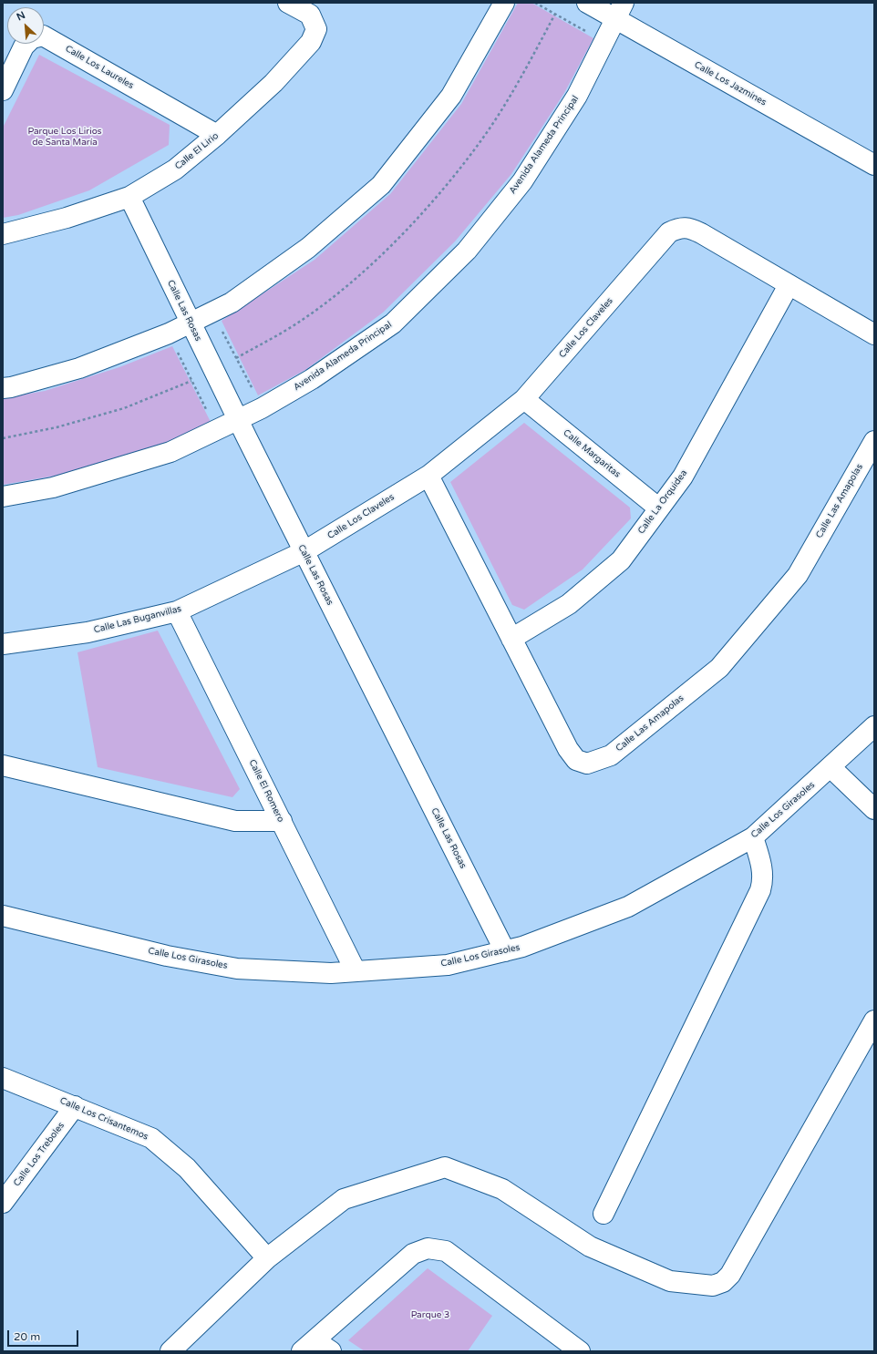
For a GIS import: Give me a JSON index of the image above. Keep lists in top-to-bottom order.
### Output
{
  "streets": {
    "street": [
      "Calle Los Laureles",
      "Calle Los Jazmines",
      "Avenida Alameda Principal",
      "Calle El Lirio",
      "Calle Las Rosas",
      "Calle Los Claveles",
      "Calle Margaritas",
      "Calle Las Amapolas",
      "Calle La Orquidea",
      "Calle Las Buganvillas",
      "Calle El Romero",
      "Calle Los Girasoles",
      "Calle Los Crisantemos",
      "Calle Los Treboles"
    ]
  },
  "crossings": [
    ["Calle Los Laureles", "Calle El Lirio"],
    ["Calle Los Jazmines", "Avenida Alameda Principal"],
    ["Avenida Alameda Principal", "Calle Las Rosas"],
    ["Calle El Lirio", "Calle Las Rosas"],
    ["Calle Las Rosas", "Calle Los Claveles"],
    ["Calle Las Rosas", "Calle Las Buganvillas"],
    ["Calle Las Rosas", "Calle Los Girasoles"],
    ["Calle Los Claveles", "Calle Margaritas"],
    ["Calle Los Claveles", "Calle Las Amapolas"],
    ["Calle Los Claveles", "Calle La Orquidea"],
    ["Calle Los Claveles", "Calle Las Buganvillas"],
    ["Calle Margaritas", "Calle La Orquidea"],
    ["Calle Las Amapolas", "Calle La Orquidea"],
    ["Calle Las Buganvillas", "Calle El Romero"],
    ["Calle El Romero", "Calle Los Girasoles"],
    ["Calle Los Crisantemos", "Calle Los Treboles"]
  ],
  "parks": ["Parque Los Lirios de Santa María", "Parque 3"],
  "scale_bar": "20 m",
  "north": "top left"
}
